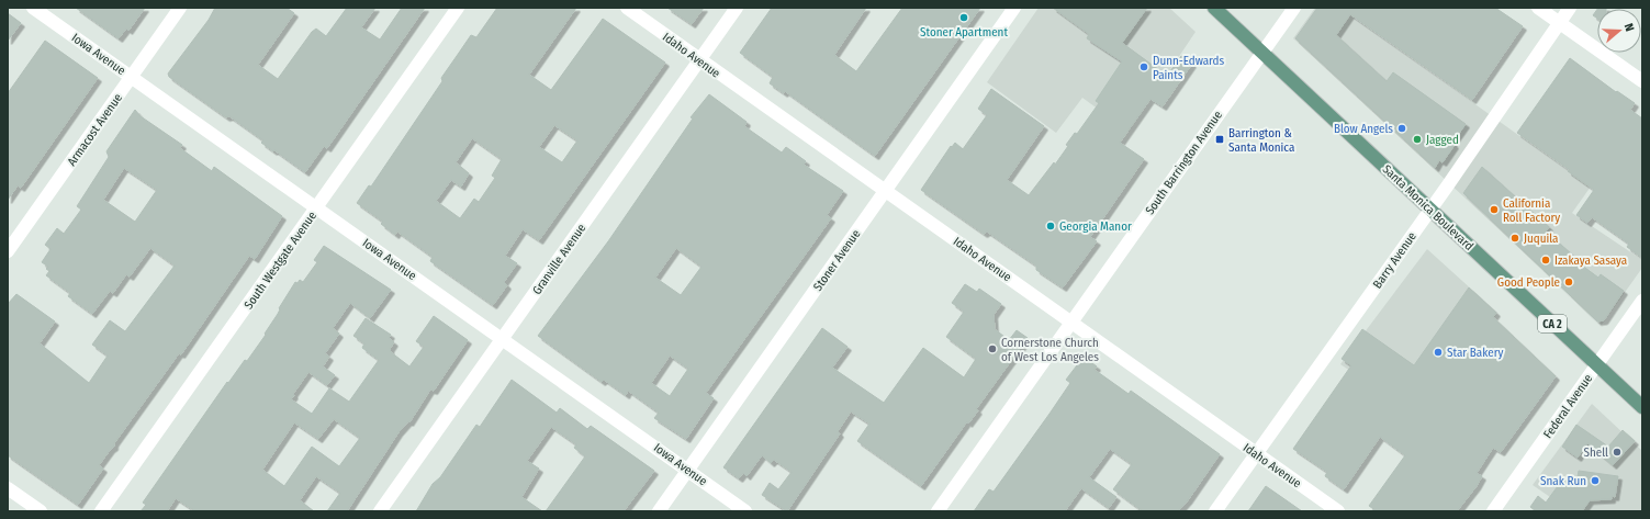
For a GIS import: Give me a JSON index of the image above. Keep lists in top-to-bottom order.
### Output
{
  "streets": {
    "main road": ["Santa Monica Boulevard", "CA 2"],
    "street": [
      "Iowa Avenue",
      "Idaho Avenue",
      "Armacost Avenue",
      "South Barrington Avenue",
      "Granville Avenue",
      "South Westgate Avenue",
      "Stoner Avenue",
      "Barry Avenue",
      "Federal Avenue"
    ]
  },
  "crossings": [
    ["Iowa Avenue", "Armacost Avenue"],
    ["Iowa Avenue", "Granville Avenue"],
    ["Iowa Avenue", "South Westgate Avenue"],
    ["Iowa Avenue", "Stoner Avenue"],
    ["Idaho Avenue", "South Barrington Avenue"],
    ["Idaho Avenue", "Granville Avenue"],
    ["Idaho Avenue", "Stoner Avenue"],
    ["Idaho Avenue", "Barry Avenue"],
    ["South Barrington Avenue", "Santa Monica Boulevard"],
    ["Santa Monica Boulevard", "Barry Avenue"],
    ["Santa Monica Boulevard", "Federal Avenue"]
  ],
  "places": {
    "other": [
      "Stoner Apartment",
      "Dunn-Edwards Paints",
      "Blow Angels",
      "Jagged",
      "California Roll Factory",
      "Georgia Manor",
      "Juquila",
      "Izakaya Sasaya",
      "Good People",
      "Cornerstone Church of West Los Angeles",
      "Star Bakery",
      "Shell",
      "Snak Run"
    ],
    "transit": ["Barrington & Santa Monica"]
  },
  "north": "right"
}
